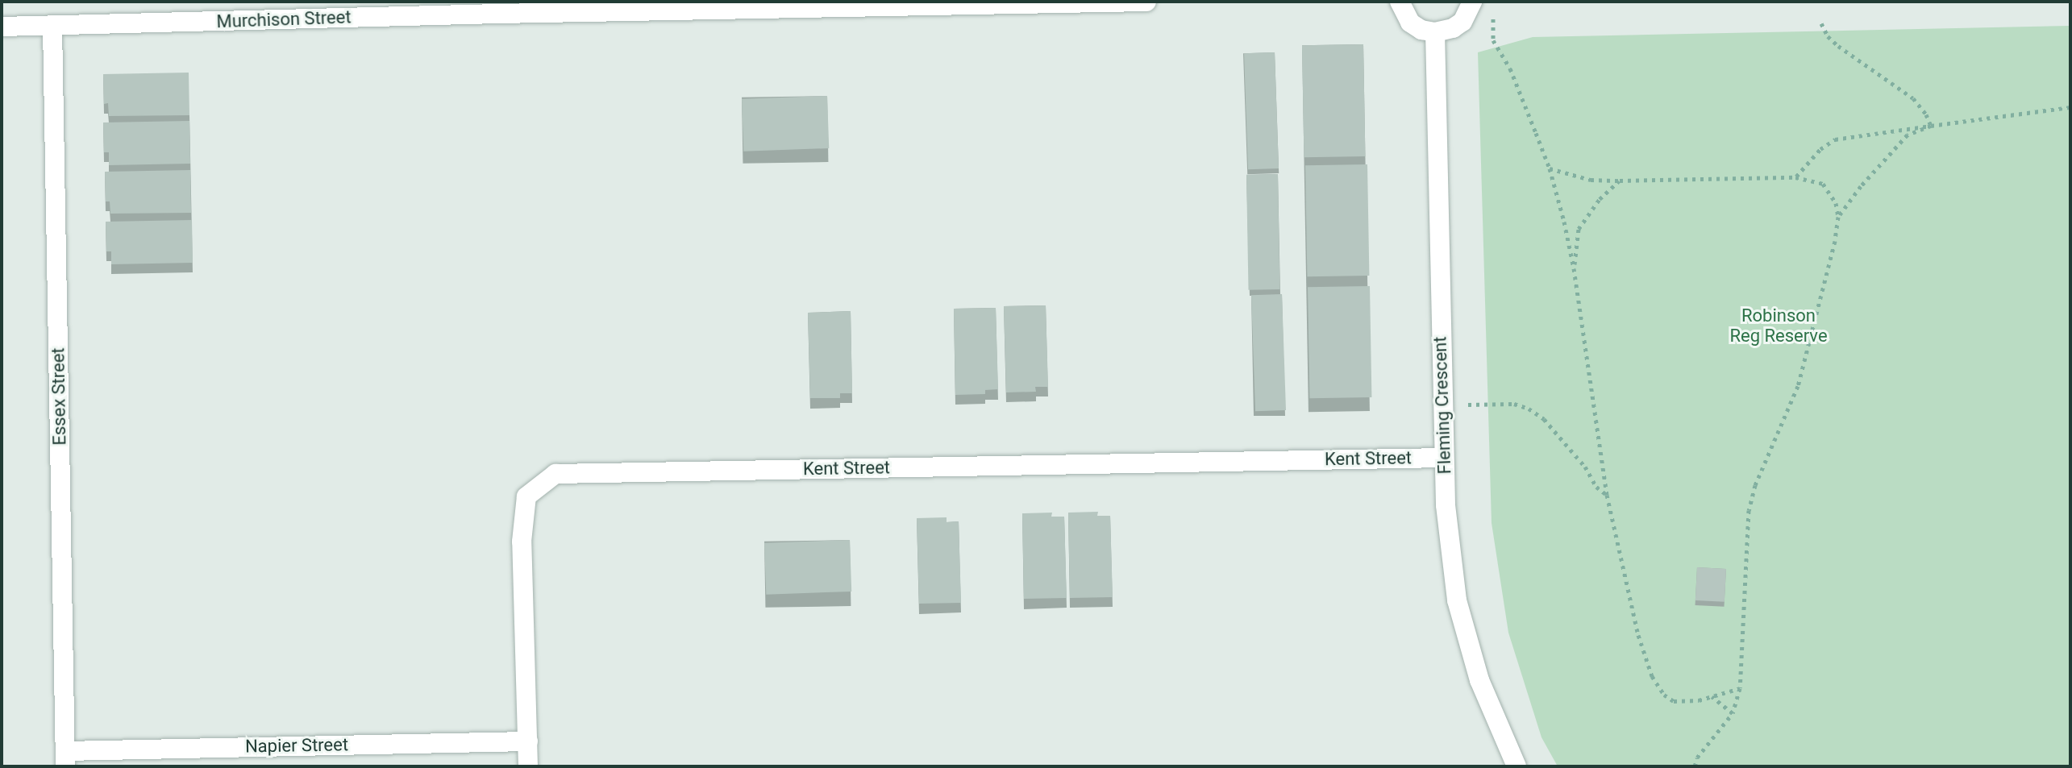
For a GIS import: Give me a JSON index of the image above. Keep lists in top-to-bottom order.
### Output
{
  "streets": {
    "street": [
      "Murchison Street",
      "Essex Street",
      "Fleming Crescent",
      "Kent Street",
      "Napier Street"
    ]
  },
  "crossings": [
    ["Murchison Street", "Essex Street"],
    ["Essex Street", "Napier Street"],
    ["Fleming Crescent", "Kent Street"],
    ["Kent Street", "Napier Street"]
  ],
  "parks": ["Robinson Reg Reserve"]
}
